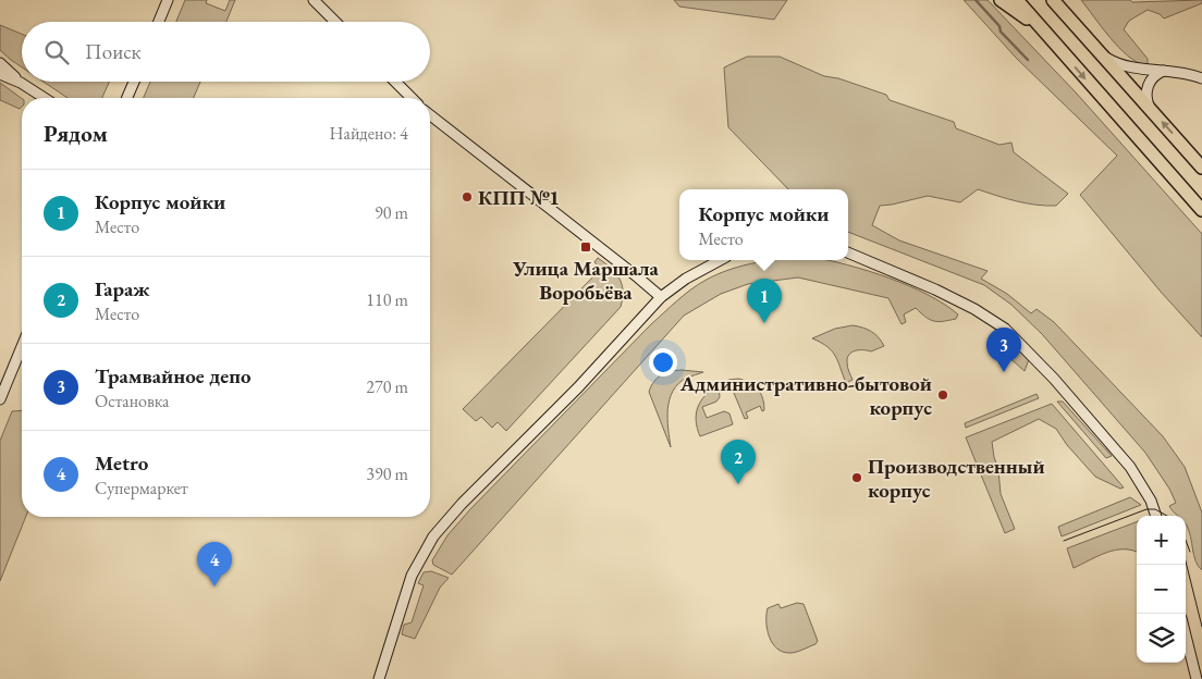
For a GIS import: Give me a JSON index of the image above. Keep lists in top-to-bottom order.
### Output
{
  "places": {
    "other": ["КПП №1", "Административно-бытовой корпус", "Производственный корпус"],
    "transit": ["Улица Маршала Воробьёва"]
  },
  "page": {
    "search": "Поиск",
    "heading": ["Рядом", "Найдено: 4"],
    "list": [
      {
        "mark": "1",
        "name": "Корпус мойки",
        "note": "Место",
        "value": "90 m"
      },
      {
        "mark": "2",
        "name": "Гараж",
        "note": "Место",
        "value": "110 m"
      },
      {
        "mark": "3",
        "name": "Трамвайное депо",
        "note": "Остановка",
        "value": "270 m"
      },
      {
        "mark": "4",
        "name": "Metro",
        "note": "Супермаркет",
        "value": "390 m"
      }
    ],
    "popup": ["Корпус мойки", "Место"],
    "pins": [
      "1",
      "3",
      "2",
      "4"
    ],
    "map_buttons": ["+", "−"]
  }
}
